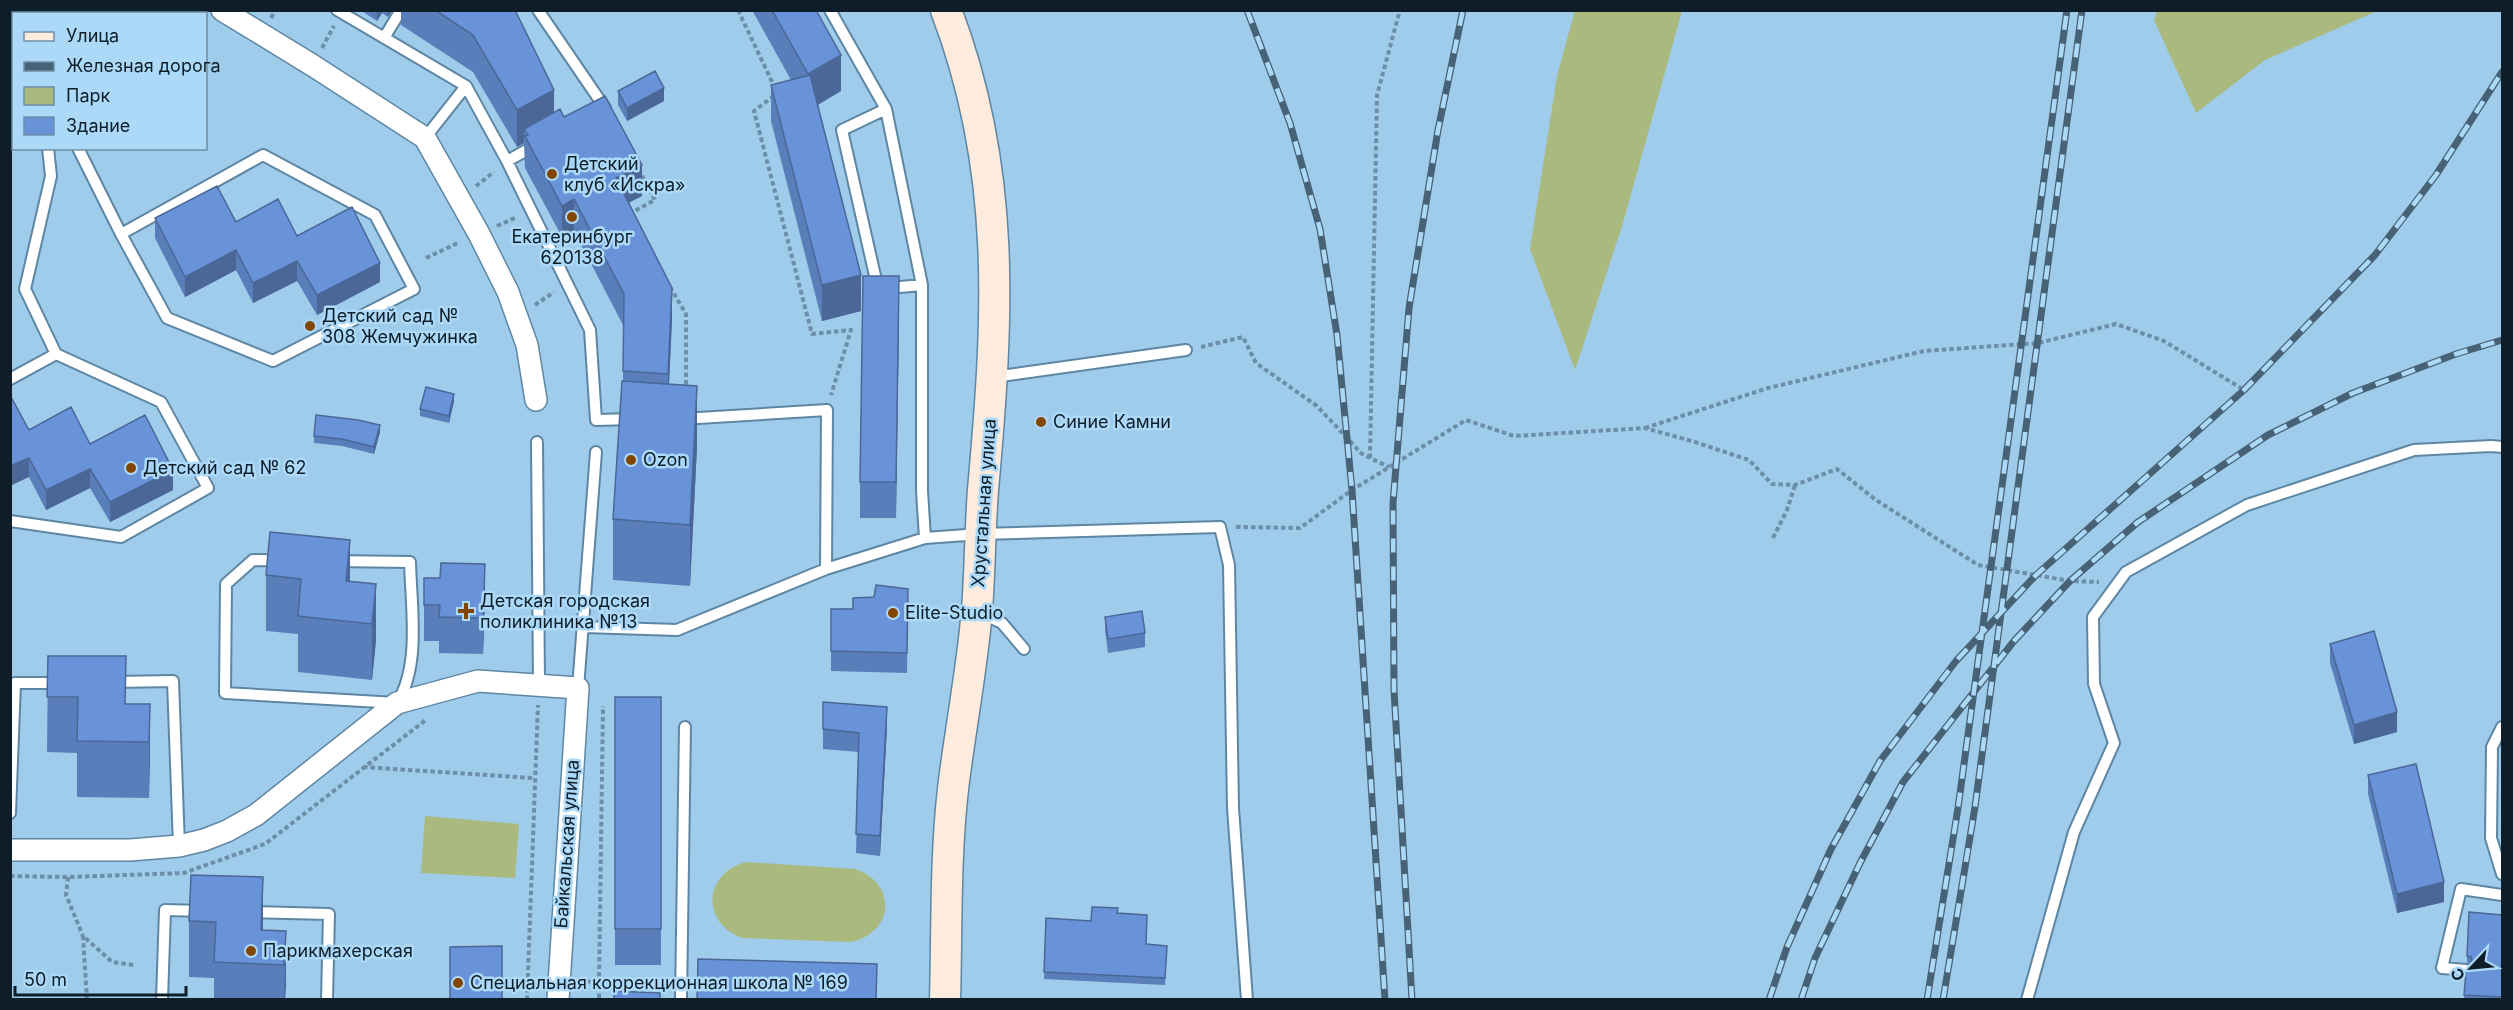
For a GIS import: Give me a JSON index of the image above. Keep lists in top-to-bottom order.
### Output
{
  "streets": {
    "street": ["Хрустальная улица", "Байкальская улица"]
  },
  "places": {
    "other": [
      "Детский клуб «Искра»",
      "Екатеринбург 620138",
      "Детский сад № 308 Жемчужинка",
      "Синие Камни",
      "Ozon",
      "Детский сад № 62",
      "Elite-Studio",
      "Парикмахерская",
      "Специальная коррекционная школа № 169"
    ],
    "health": ["Детская городская поликлиника №13"]
  },
  "legend": [
    "Улица",
    "Железная дорога",
    "Парк",
    "Здание"
  ],
  "scale_bar": "50 m",
  "north": "bottom left"
}
